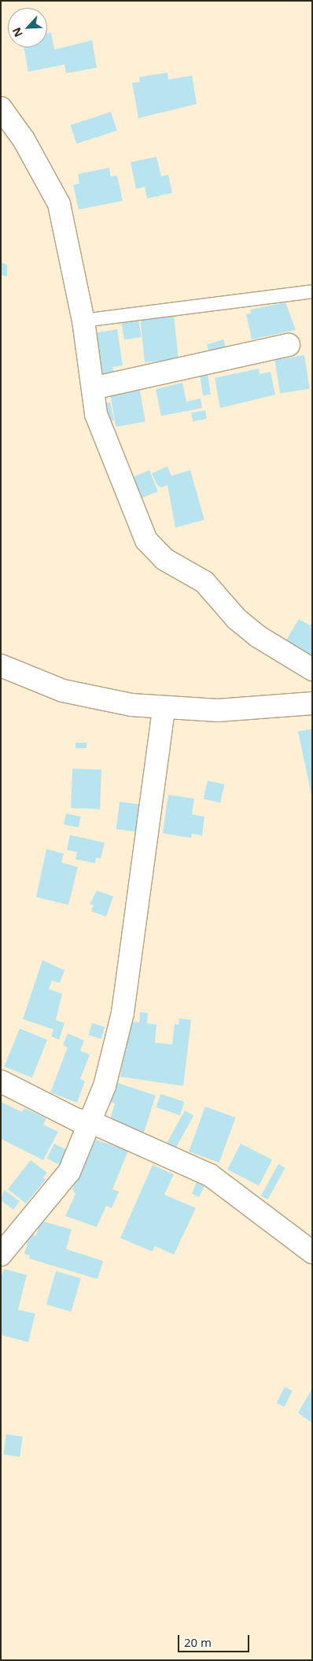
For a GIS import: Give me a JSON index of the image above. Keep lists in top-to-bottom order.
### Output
{
  "scale_bar": "20 m",
  "north": "bottom left"
}
